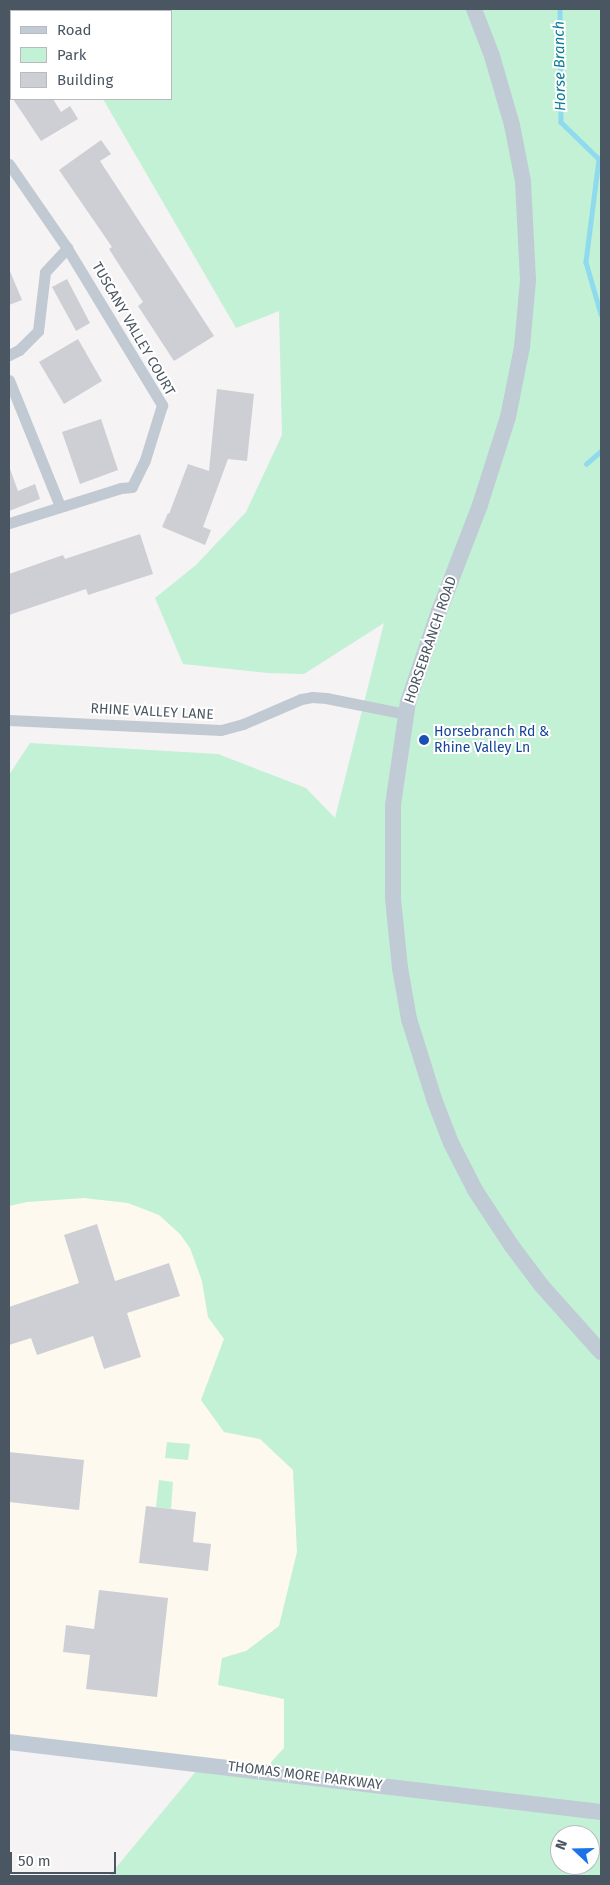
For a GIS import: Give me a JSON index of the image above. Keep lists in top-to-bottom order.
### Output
{
  "streets": {
    "street": [
      "TUSCANY VALLEY COURT",
      "HORSEBRANCH ROAD",
      "RHINE VALLEY LANE",
      "THOMAS MORE PARKWAY"
    ]
  },
  "crossings": [
    ["HORSEBRANCH ROAD", "RHINE VALLEY LANE"]
  ],
  "water": ["Horse Branch"],
  "places": ["Horsebranch Rd & Rhine Valley Ln"],
  "legend": ["Road", "Park", "Building"],
  "scale_bar": "50 m",
  "north": "left"
}
